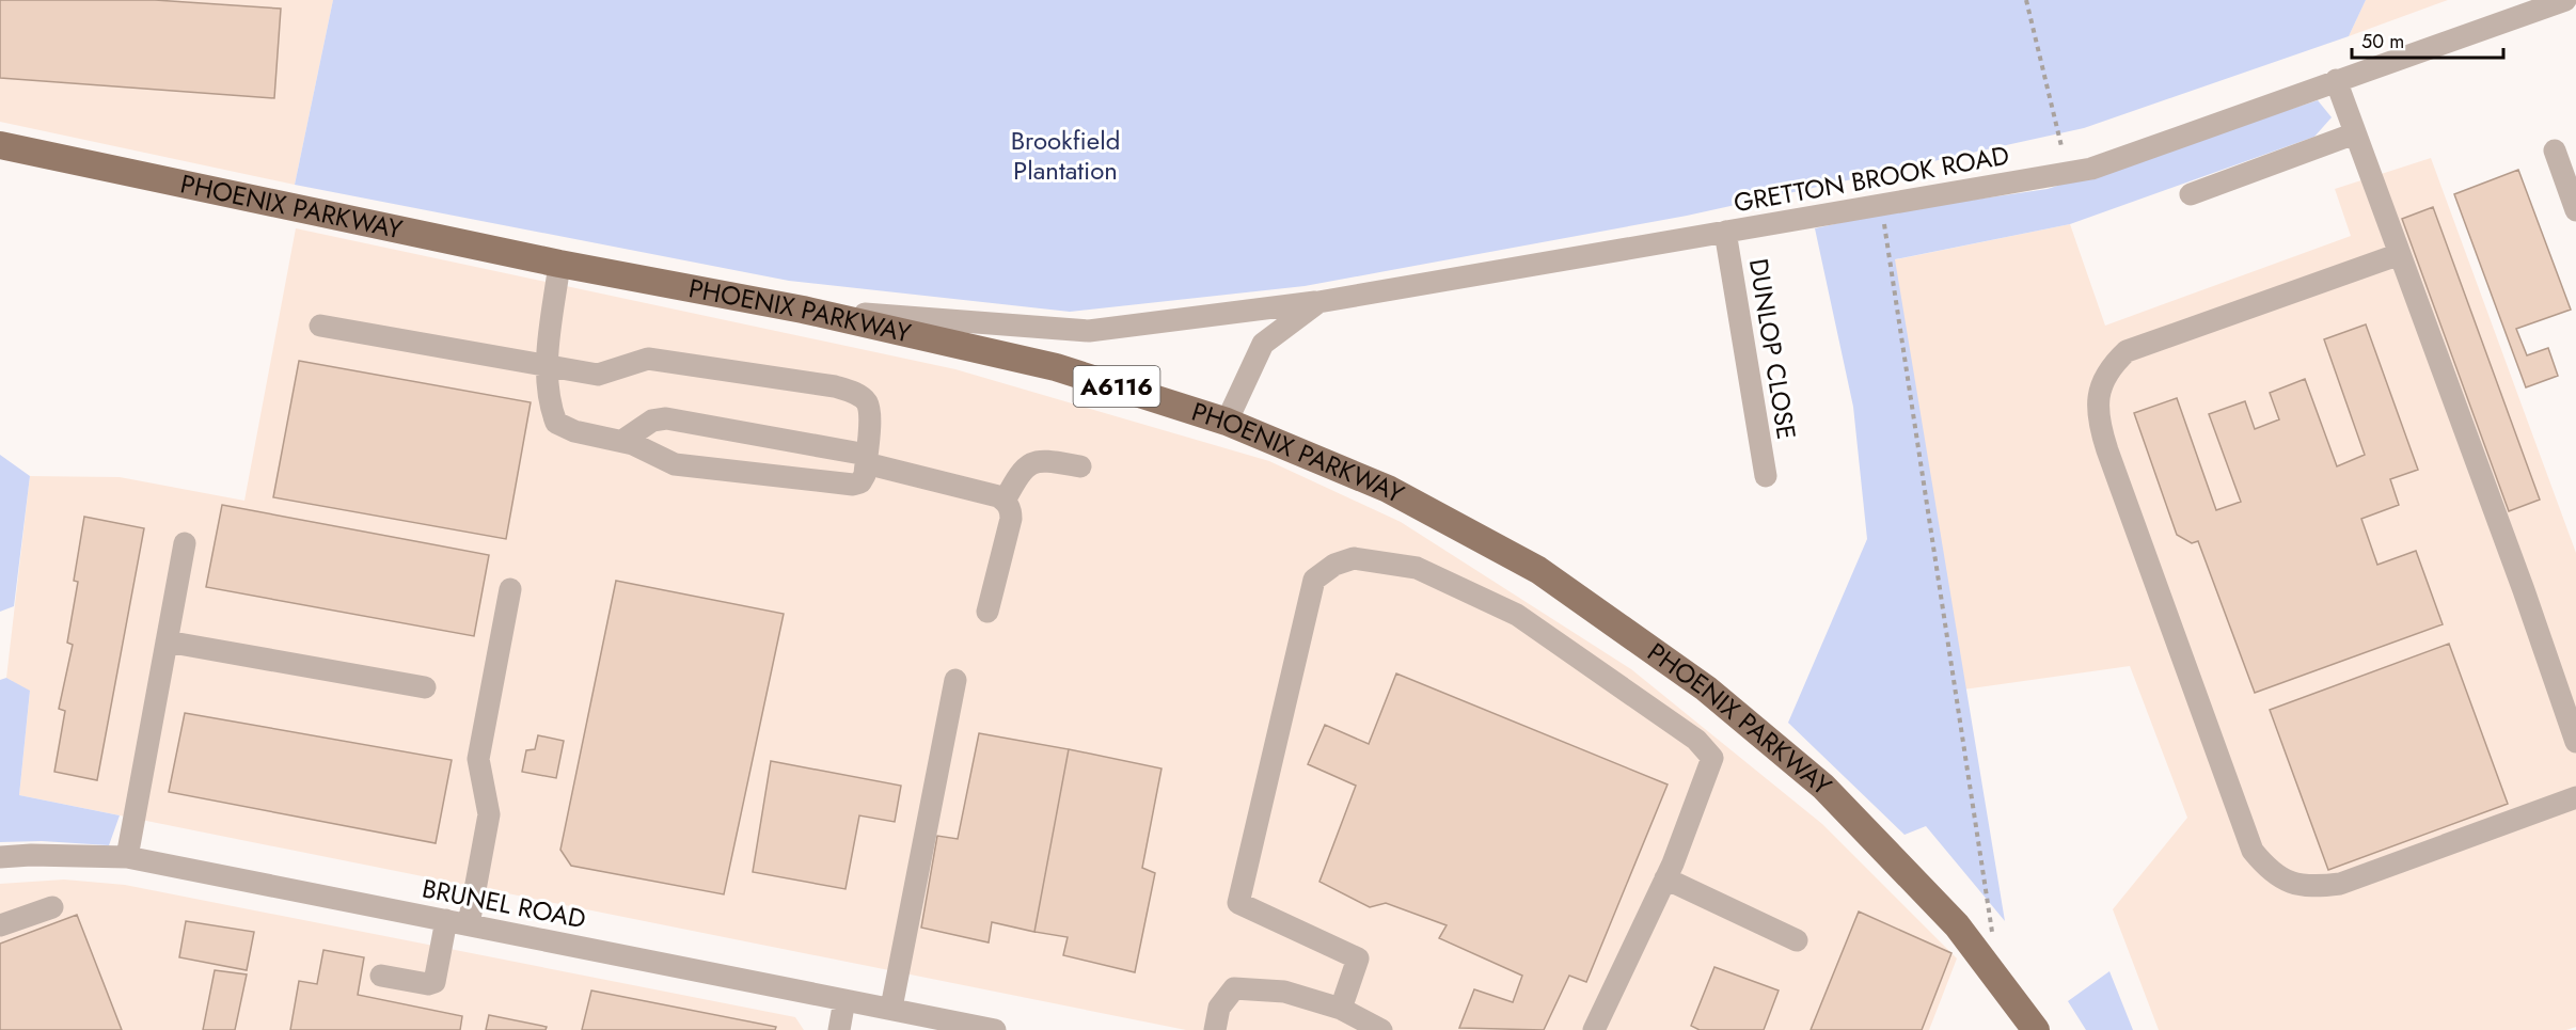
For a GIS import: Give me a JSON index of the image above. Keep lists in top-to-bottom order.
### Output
{
  "streets": {
    "main road": ["PHOENIX PARKWAY", "A6116"],
    "street": ["GRETTON BROOK ROAD", "DUNLOP CLOSE", "BRUNEL ROAD"]
  },
  "crossings": [
    ["GRETTON BROOK ROAD", "PHOENIX PARKWAY"],
    ["GRETTON BROOK ROAD", "DUNLOP CLOSE"]
  ],
  "parks": ["Brookfield Plantation"],
  "scale_bar": "50 m"
}
